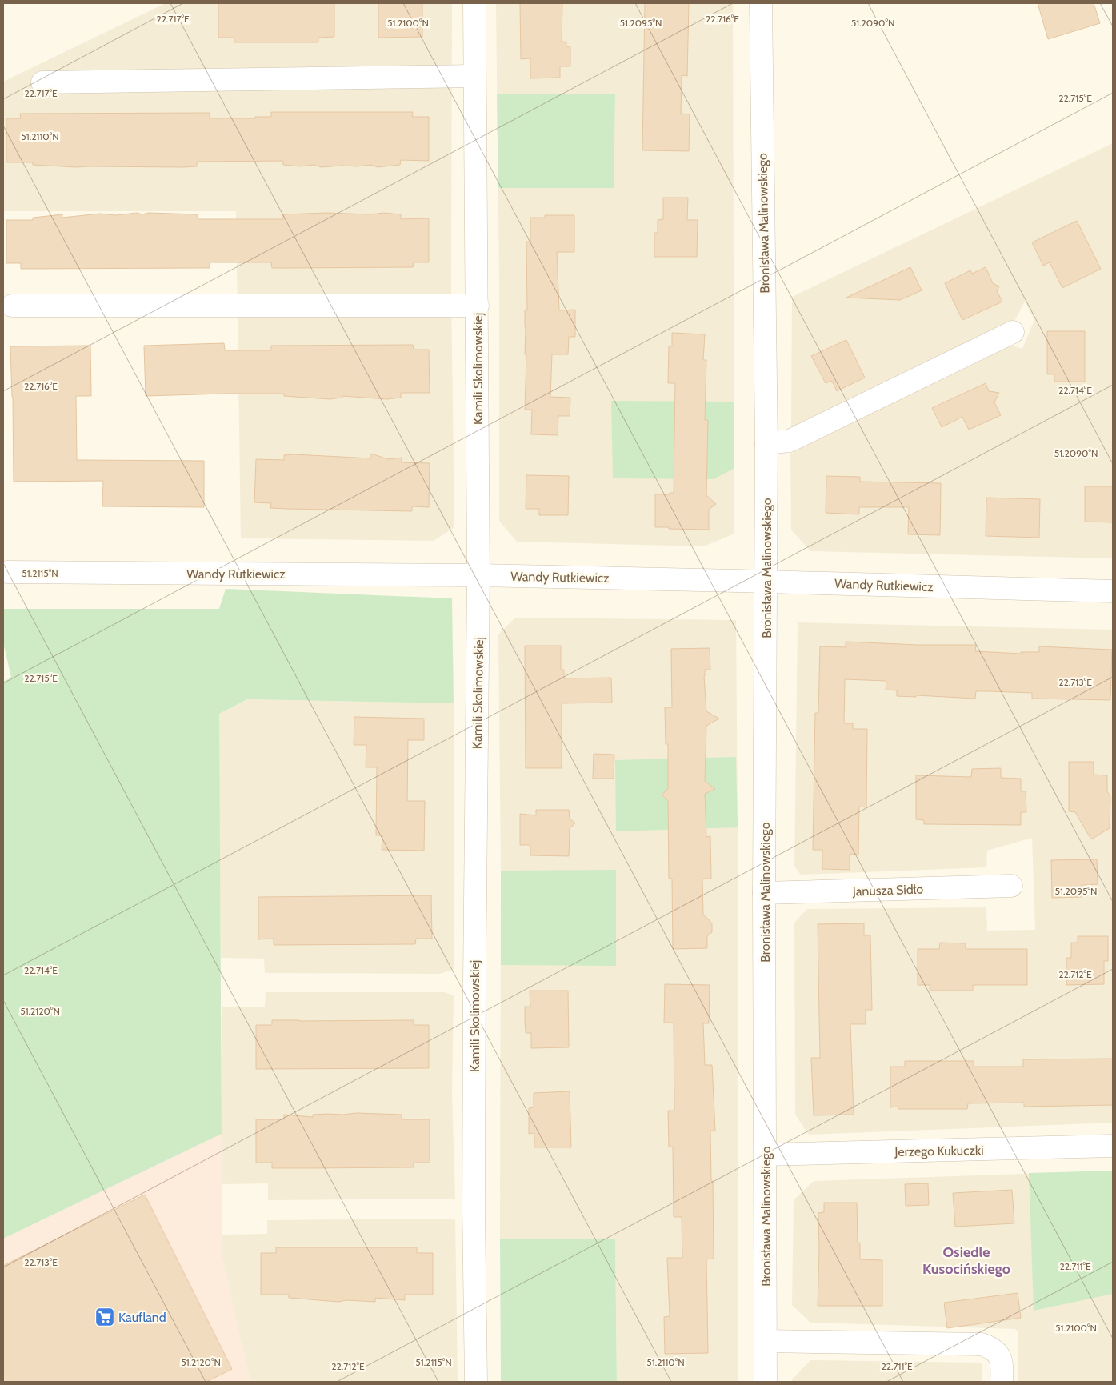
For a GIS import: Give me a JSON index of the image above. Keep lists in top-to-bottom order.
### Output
{
  "streets": {
    "street": [
      "Bronisława Malinowskiego",
      "Kamili Skolimowskiej",
      "Wandy Rutkiewicz",
      "Janusza Sidło",
      "Jerzego Kukuczki"
    ]
  },
  "crossings": [
    ["Bronisława Malinowskiego", "Wandy Rutkiewicz"],
    ["Bronisława Malinowskiego", "Janusza Sidło"],
    ["Bronisława Malinowskiego", "Jerzego Kukuczki"],
    ["Kamili Skolimowskiej", "Wandy Rutkiewicz"]
  ],
  "districts": ["Osiedle Kusocińskiego"],
  "places": {
    "supermarket": ["Kaufland"]
  },
  "coordinates": [
    "22.717°E",
    "22.716°E",
    "51.2100°N",
    "51.2095°N",
    "51.2090°N",
    "22.715°E",
    "51.2110°N",
    "22.714°E",
    "51.2115°N",
    "22.713°E",
    "22.712°E",
    "51.2120°N",
    "22.711°E"
  ]
}
